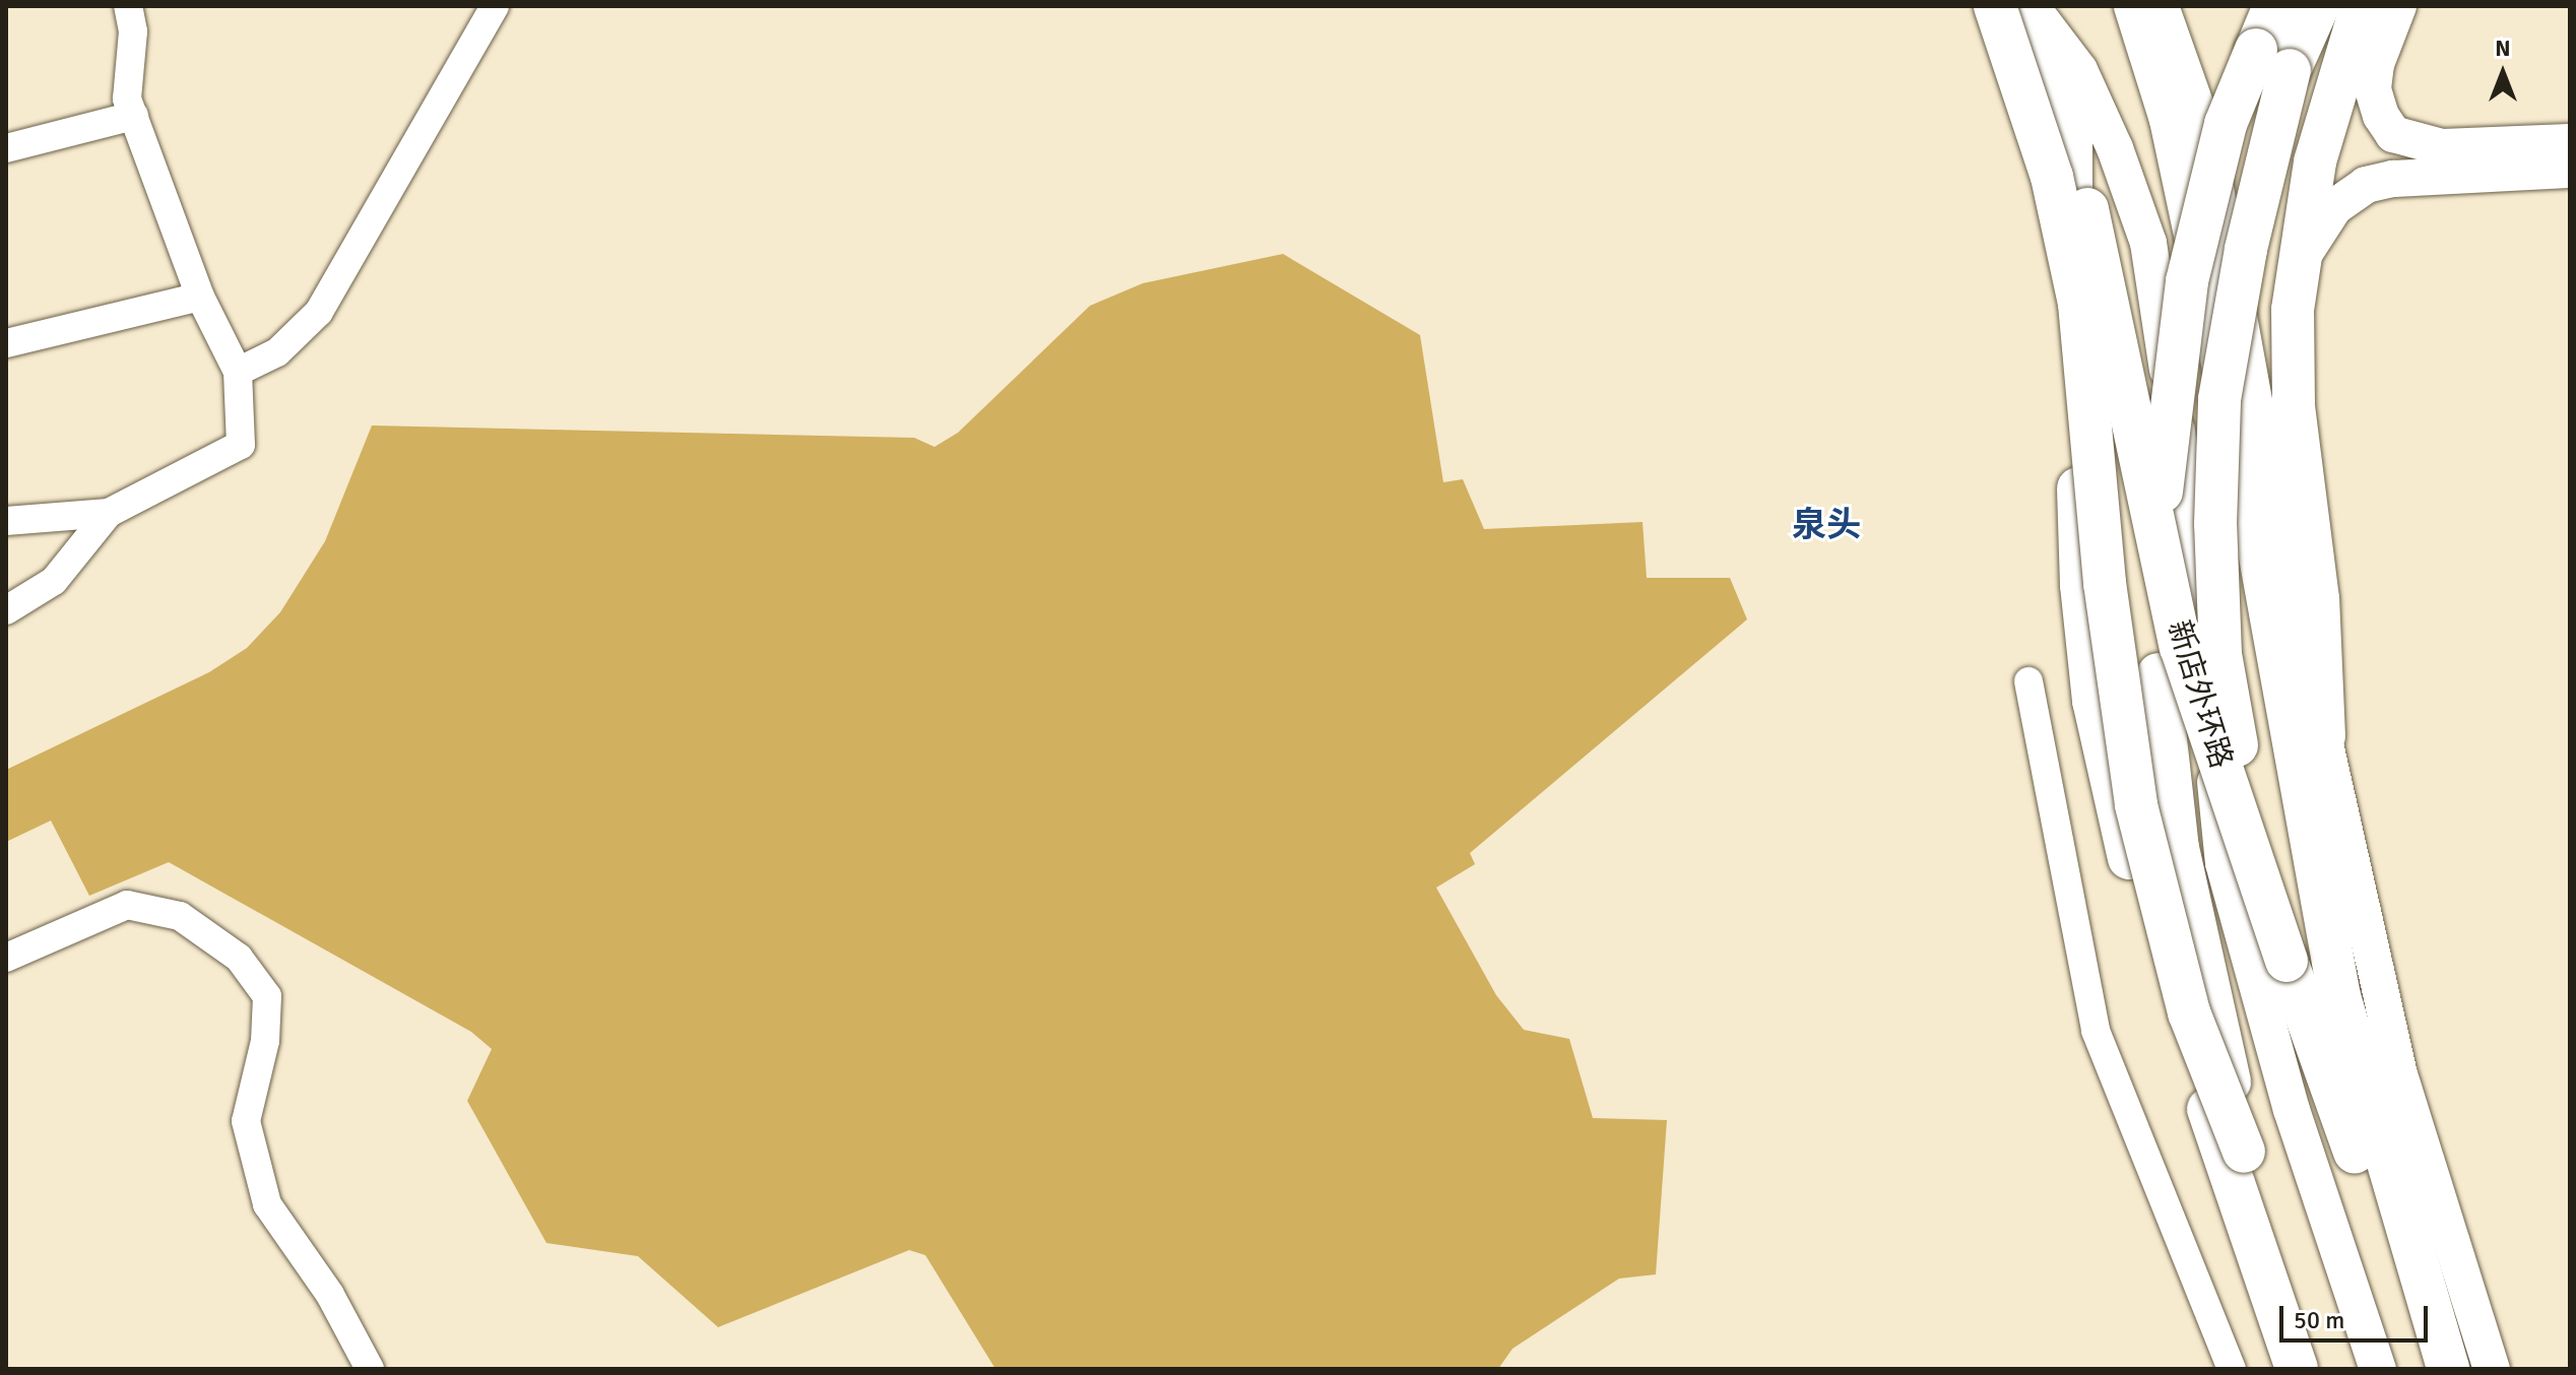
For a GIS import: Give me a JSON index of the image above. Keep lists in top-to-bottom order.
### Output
{
  "streets": {
    "highway": ["新店外环路"]
  },
  "districts": ["泉头"],
  "scale_bar": "50 m",
  "north": "top"
}
